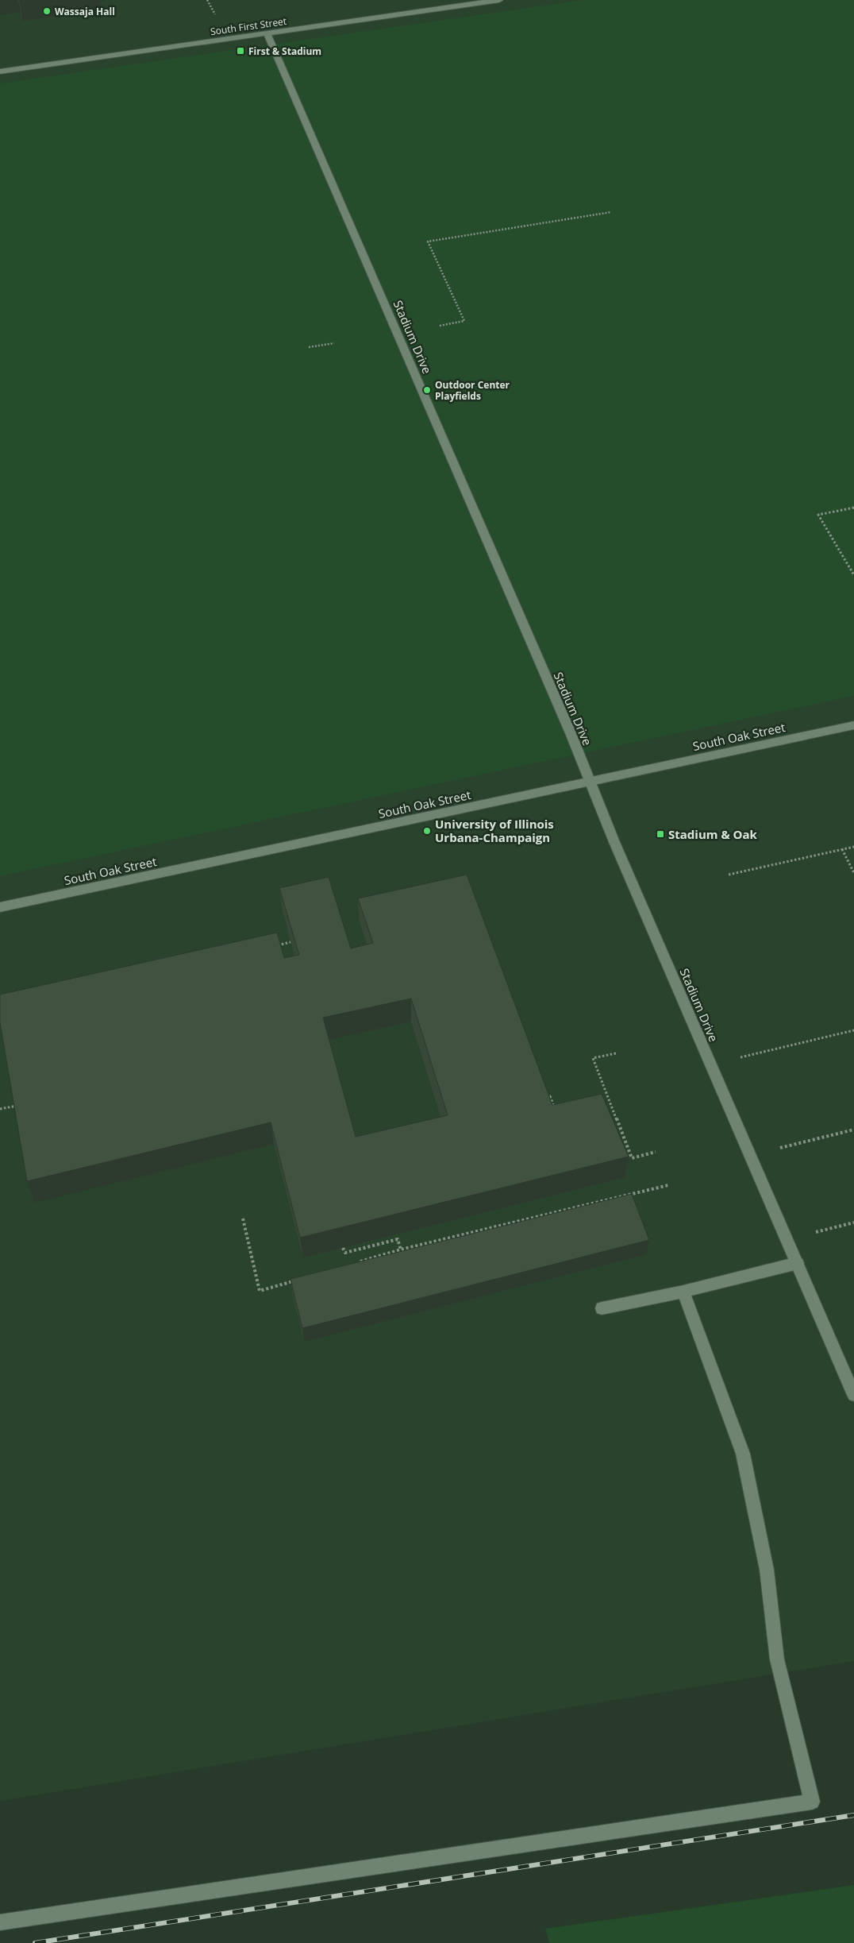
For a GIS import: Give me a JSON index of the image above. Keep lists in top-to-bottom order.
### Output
{
  "streets": {
    "street": ["South First Street", "Stadium Drive", "South Oak Street"]
  },
  "crossings": [
    ["South First Street", "Stadium Drive"],
    ["Stadium Drive", "South Oak Street"]
  ],
  "places": {
    "other": ["Wassaja Hall", "Outdoor Center Playfields", "University of Illinois Urbana-Champaign"],
    "transit": ["First & Stadium", "Stadium & Oak"]
  }
}
